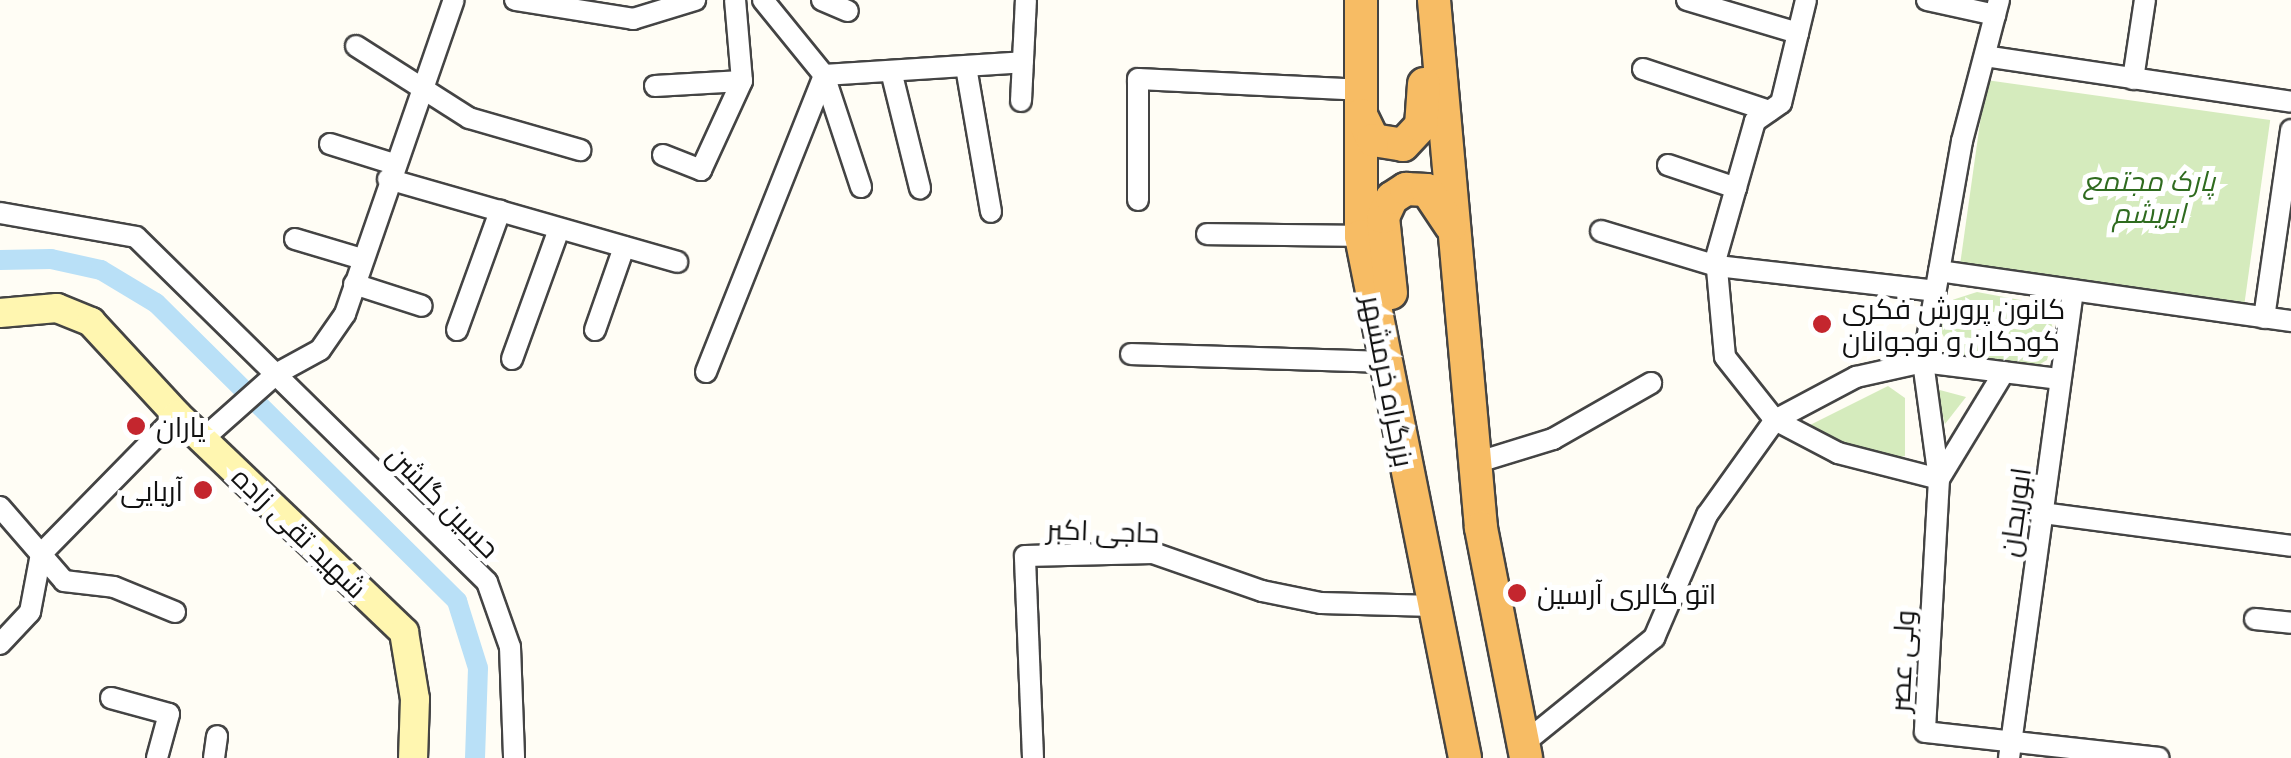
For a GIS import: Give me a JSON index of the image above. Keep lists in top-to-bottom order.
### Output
{
  "streets": {
    "highway": ["بزرگراه خرمشهر"],
    "main road": ["شهید تقی زاده"],
    "street": [
      "حسین گلشن",
      "ابوریحان",
      "حاجی اکبر",
      "ولی عصر"
    ]
  },
  "crossings": [
    ["بزرگراه خرمشهر", "حاجی اکبر"],
    ["ابوریحان", "ولی عصر"]
  ],
  "parks": ["پارک مجتمع ابریشم"],
  "places": [
    "کانون پرورش فکری کودکان و نوجوانان",
    "یاران",
    "آریایی",
    "اتو گالری آرسین"
  ]
}
